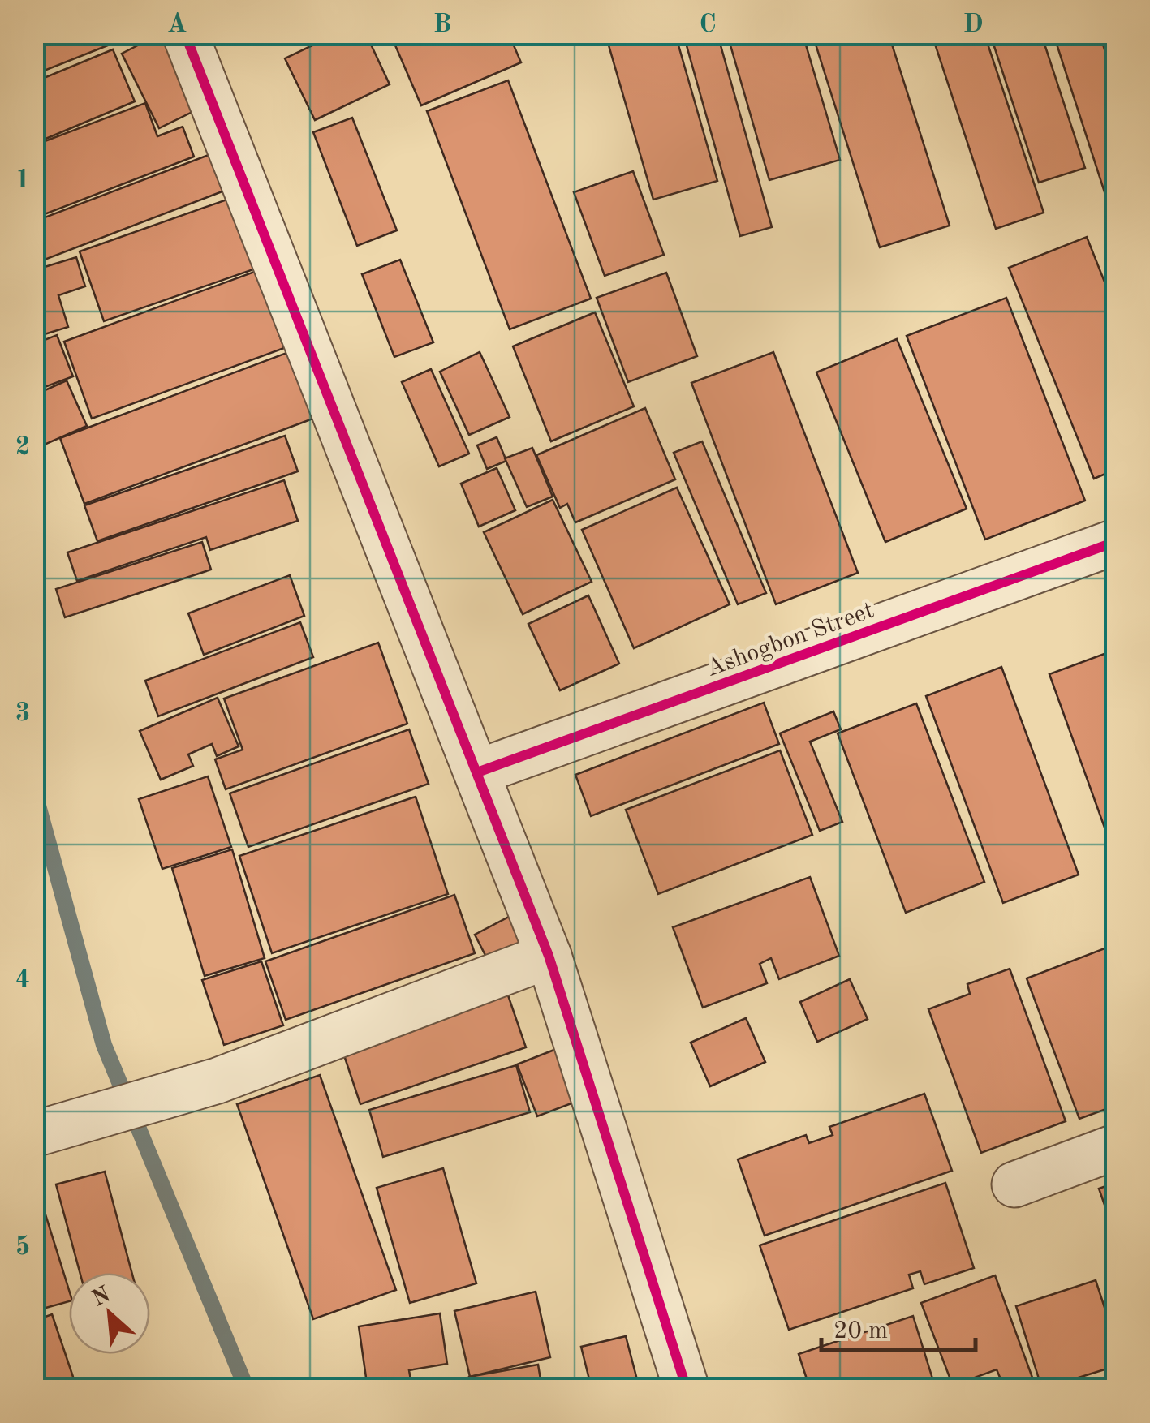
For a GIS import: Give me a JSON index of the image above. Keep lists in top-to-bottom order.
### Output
{
  "streets": {
    "street": ["Ashogbon Street"]
  },
  "scale_bar": "20 m",
  "north": "top left",
  "grid": {
    "columns": [
      "A",
      "B",
      "C",
      "D"
    ],
    "rows": [
      "1",
      "2",
      "3",
      "4",
      "5"
    ]
  }
}
